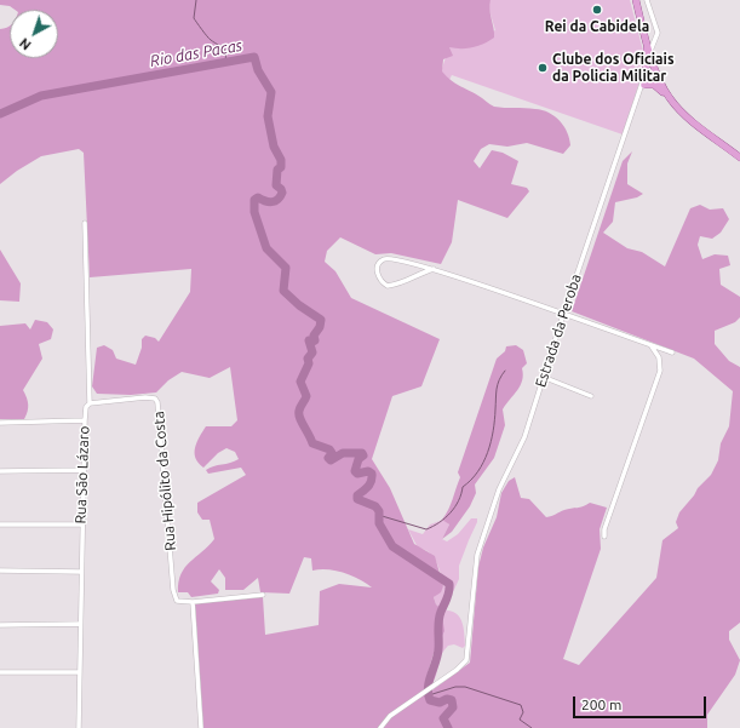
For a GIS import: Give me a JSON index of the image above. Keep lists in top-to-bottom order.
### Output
{
  "streets": {
    "street": ["Estrada da Peroba", "Rua São Lázaro", "Rua Hipólito da Costa"]
  },
  "crossings": [
    ["Rua São Lázaro", "Rua Hipólito da Costa"]
  ],
  "water": ["Rio das Pacas"],
  "places": ["Rei da Cabidela", "Clube dos Oficiais da Policia Militar"],
  "scale_bar": "200 m",
  "north": "bottom left"
}
